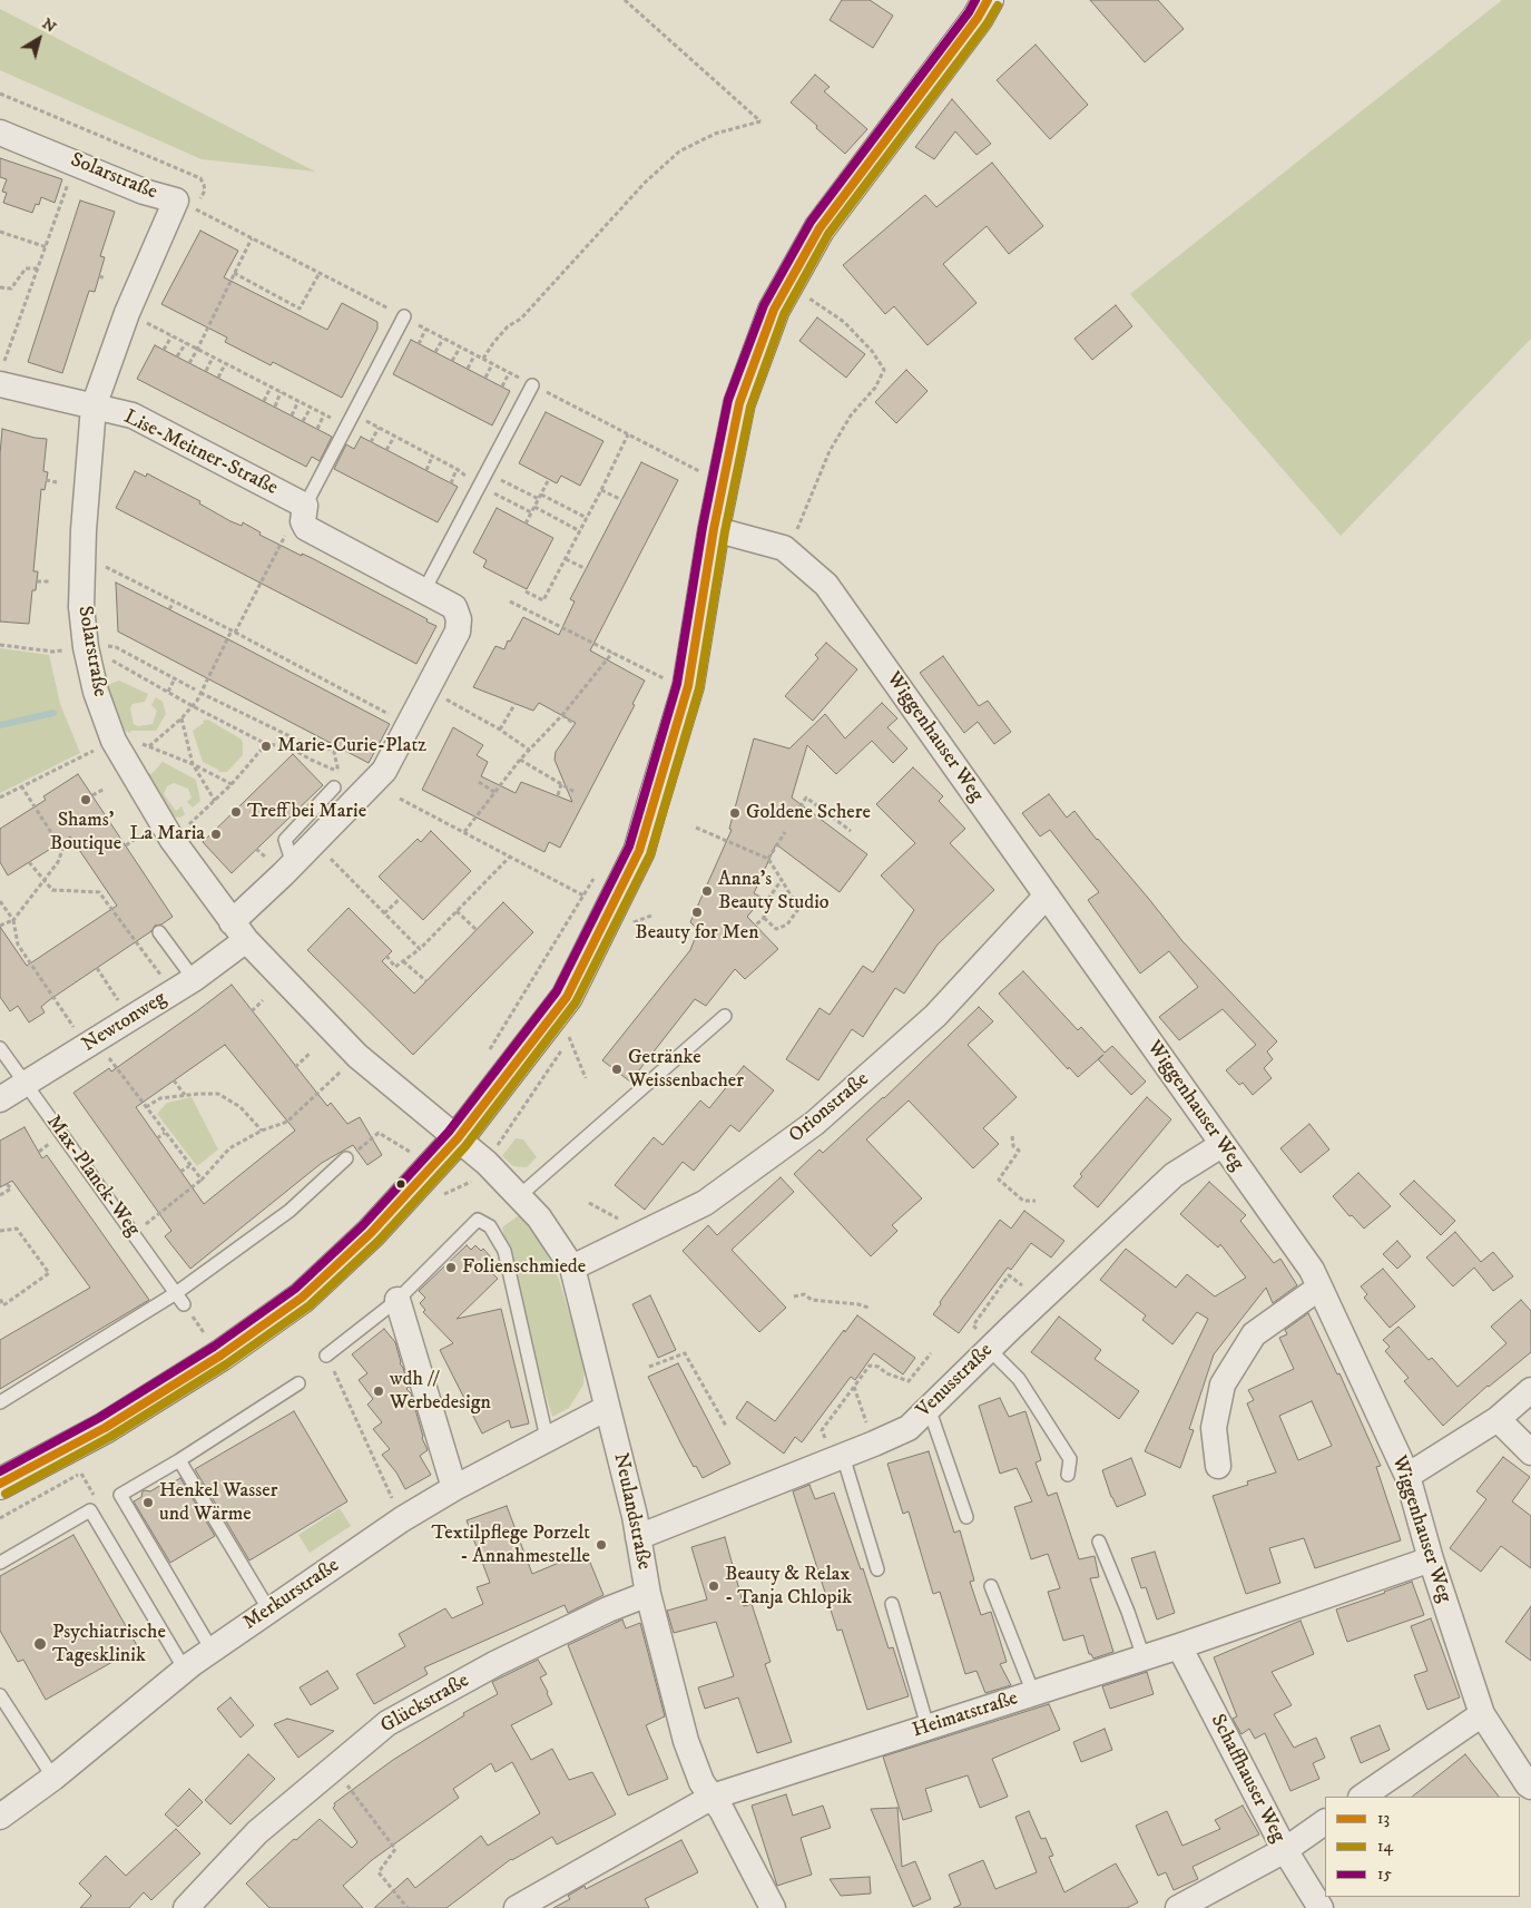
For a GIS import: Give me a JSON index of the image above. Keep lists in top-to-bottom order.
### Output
{
  "streets": {
    "street": [
      "Solarstraße",
      "Lise-Meitner-Straße",
      "Wiggenhauser Weg",
      "Newtonweg",
      "Orionstraße",
      "Venusstraße",
      "Neulandstraße",
      "Merkurstraße",
      "Glückstraße",
      "Heimatstraße",
      "Schaffhauser Weg"
    ],
    "lane": ["Max-Planck-Weg"]
  },
  "crossings": [
    ["Solarstraße", "Lise-Meitner-Straße"],
    ["Solarstraße", "Newtonweg"],
    ["Solarstraße", "Neulandstraße"],
    ["Wiggenhauser Weg", "Orionstraße"],
    ["Wiggenhauser Weg", "Venusstraße"],
    ["Wiggenhauser Weg", "Heimatstraße"],
    ["Newtonweg", "Max-Planck-Weg"],
    ["Orionstraße", "Neulandstraße"],
    ["Venusstraße", "Neulandstraße"],
    ["Neulandstraße", "Merkurstraße"],
    ["Neulandstraße", "Glückstraße"],
    ["Neulandstraße", "Heimatstraße"],
    ["Heimatstraße", "Schaffhauser Weg"]
  ],
  "places": [
    "Marie-Curie-Platz",
    "Shams' Boutique",
    "Treff bei Marie",
    "Goldene Schere",
    "La Maria",
    "Anna's Beauty Studio",
    "Beauty for Men",
    "Getränke Weissenbacher",
    "Folienschmiede",
    "wdh // Werbedesign",
    "Henkel Wasser und Wärme",
    "Textilpflege Porzelt - Annahmestelle",
    "Beauty & Relax - Tanja Chlopik",
    "Psychiatrische Tagesklinik"
  ],
  "lines": ["transit line 13", "transit line 15", "transit line 14"],
  "legend": ["13", "14", "15"],
  "north": "top right"
}
